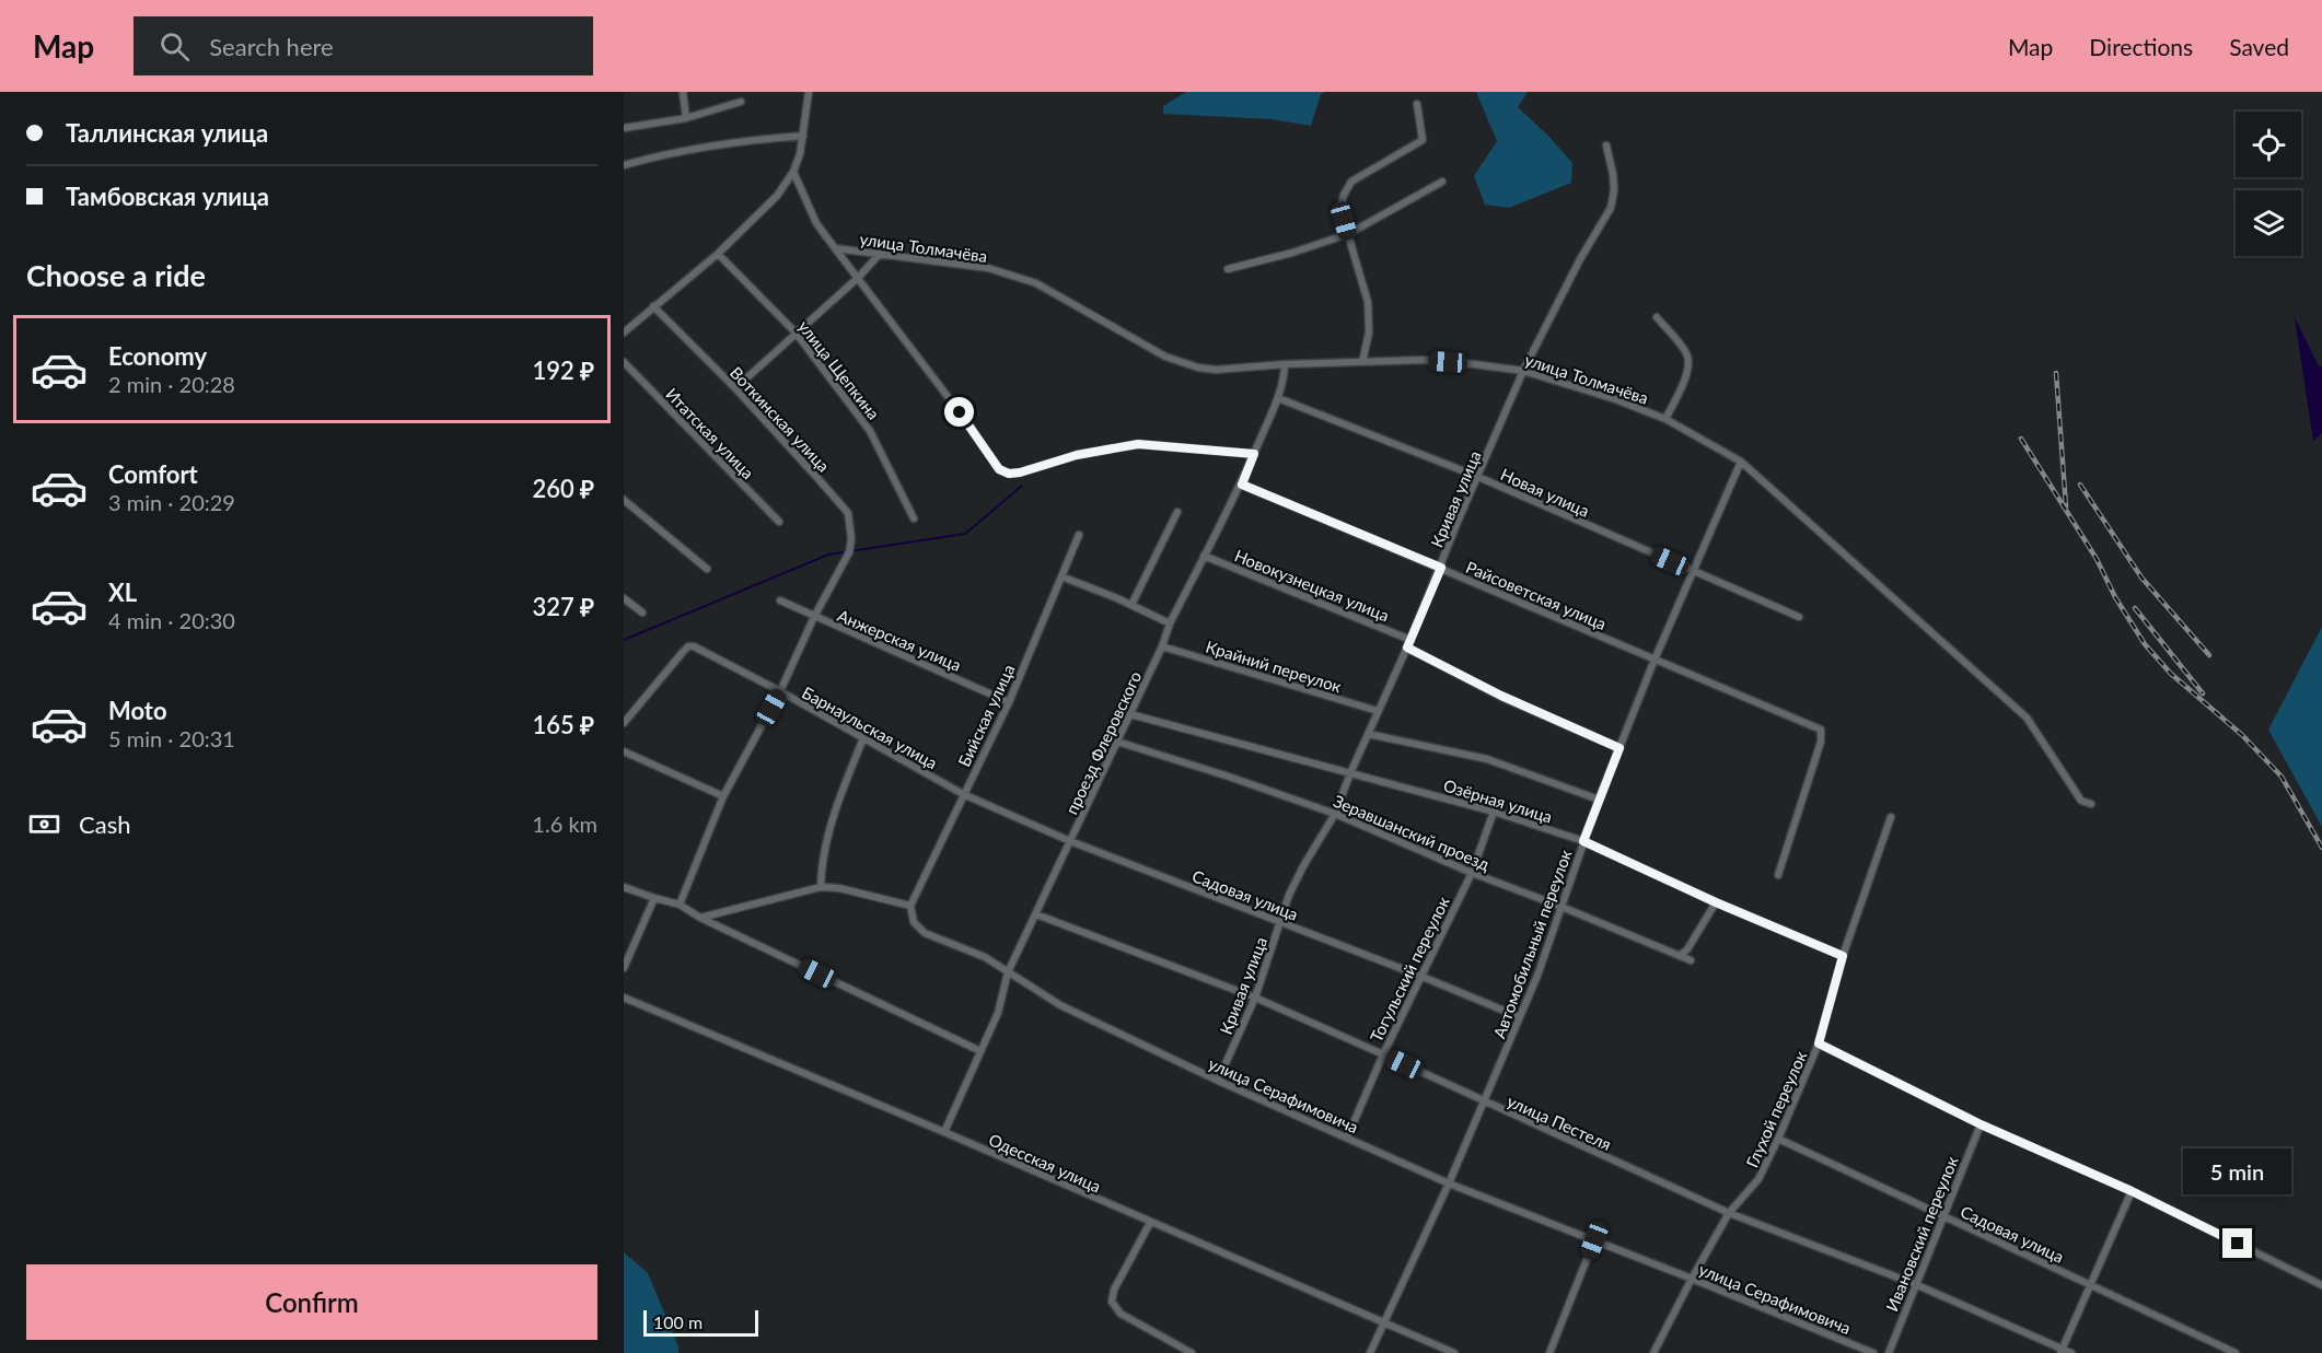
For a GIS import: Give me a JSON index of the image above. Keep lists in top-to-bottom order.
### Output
{
  "streets": {
    "street": [
      "улица Толмачёва",
      "улица Щепкина",
      "Воткинская улица",
      "Итатская улица",
      "Новая улица",
      "Кривая улица",
      "Новокузнецкая улица",
      "Райсоветская улица",
      "Анжерская улица",
      "Крайний переулок",
      "Бийская улица",
      "Барнаульская улица",
      "проезд Флеровского",
      "Озёрная улица",
      "Зеравшанский проезд",
      "Садовая улица",
      "Автомобильный переулок",
      "Тогульский переулок",
      "улица Серафимовича",
      "Глухой переулок",
      "улица Пестеля",
      "Одесская улица",
      "Ивановский переулок"
    ]
  },
  "crossings": [
    ["улица Толмачёва", "Кривая улица"],
    ["улица Толмачёва", "проезд Флеровского"],
    ["улица Толмачёва", "Автомобильный переулок"],
    ["Воткинская улица", "Анжерская улица"],
    ["Воткинская улица", "Барнаульская улица"],
    ["Новая улица", "Кривая улица"],
    ["Новая улица", "проезд Флеровского"],
    ["Новая улица", "Автомобильный переулок"],
    ["Кривая улица", "Новокузнецкая улица"],
    ["Кривая улица", "Райсоветская улица"],
    ["Кривая улица", "Крайний переулок"],
    ["Кривая улица", "Озёрная улица"],
    ["Кривая улица", "Зеравшанский проезд"],
    ["Кривая улица", "Садовая улица"],
    ["Кривая улица", "улица Серафимовича"],
    ["Кривая улица", "улица Пестеля"],
    ["Новокузнецкая улица", "проезд Флеровского"],
    ["Новокузнецкая улица", "Автомобильный переулок"],
    ["Райсоветская улица", "проезд Флеровского"],
    ["Райсоветская улица", "Автомобильный переулок"],
    ["Анжерская улица", "Бийская улица"],
    ["Крайний переулок", "проезд Флеровского"],
    ["Бийская улица", "Барнаульская улица"],
    ["Бийская улица", "Садовая улица"],
    ["Бийская улица", "улица Серафимовича"],
    ["Барнаульская улица", "Садовая улица"],
    ["проезд Флеровского", "Озёрная улица"],
    ["проезд Флеровского", "Зеравшанский проезд"],
    ["проезд Флеровского", "Садовая улица"],
    ["проезд Флеровского", "улица Серафимовича"],
    ["проезд Флеровского", "улица Пестеля"],
    ["проезд Флеровского", "Одесская улица"],
    ["Озёрная улица", "Автомобильный переулок"],
    ["Озёрная улица", "Тогульский переулок"],
    ["Озёрная улица", "Глухой переулок"],
    ["Зеравшанский проезд", "Автомобильный переулок"],
    ["Зеравшанский проезд", "Тогульский переулок"],
    ["Садовая улица", "Автомобильный переулок"],
    ["Садовая улица", "Тогульский переулок"],
    ["Садовая улица", "Глухой переулок"],
    ["Садовая улица", "Ивановский переулок"],
    ["Автомобильный переулок", "улица Серафимовича"],
    ["Автомобильный переулок", "улица Пестеля"],
    ["Автомобильный переулок", "Одесская улица"],
    ["Тогульский переулок", "улица Серафимовича"],
    ["Тогульский переулок", "улица Пестеля"],
    ["улица Серафимовича", "Глухой переулок"],
    ["Глухой переулок", "улица Пестеля"],
    ["улица Пестеля", "Ивановский переулок"]
  ],
  "scale_bar": "100 m",
  "page": {
    "header": "Map",
    "search": "Search here",
    "nav": ["Map", "Directions", "Saved"],
    "banner": ["Таллинская улица", "Тамбовская улица"],
    "heading": "Choose a ride",
    "list": [
      {
        "name": "Economy",
        "note": "2 min · 20:28",
        "value": "192 ₽"
      },
      {
        "name": "Comfort",
        "note": "3 min · 20:29",
        "value": "260 ₽"
      },
      {
        "name": "XL",
        "note": "4 min · 20:30",
        "value": "327 ₽"
      },
      {
        "name": "Moto",
        "note": "5 min · 20:31",
        "value": "165 ₽"
      }
    ],
    "pay": ["Cash", "1.6 km"],
    "bubble": "5 min",
    "buttons": "Confirm",
    "scale": "100 m"
  }
}
